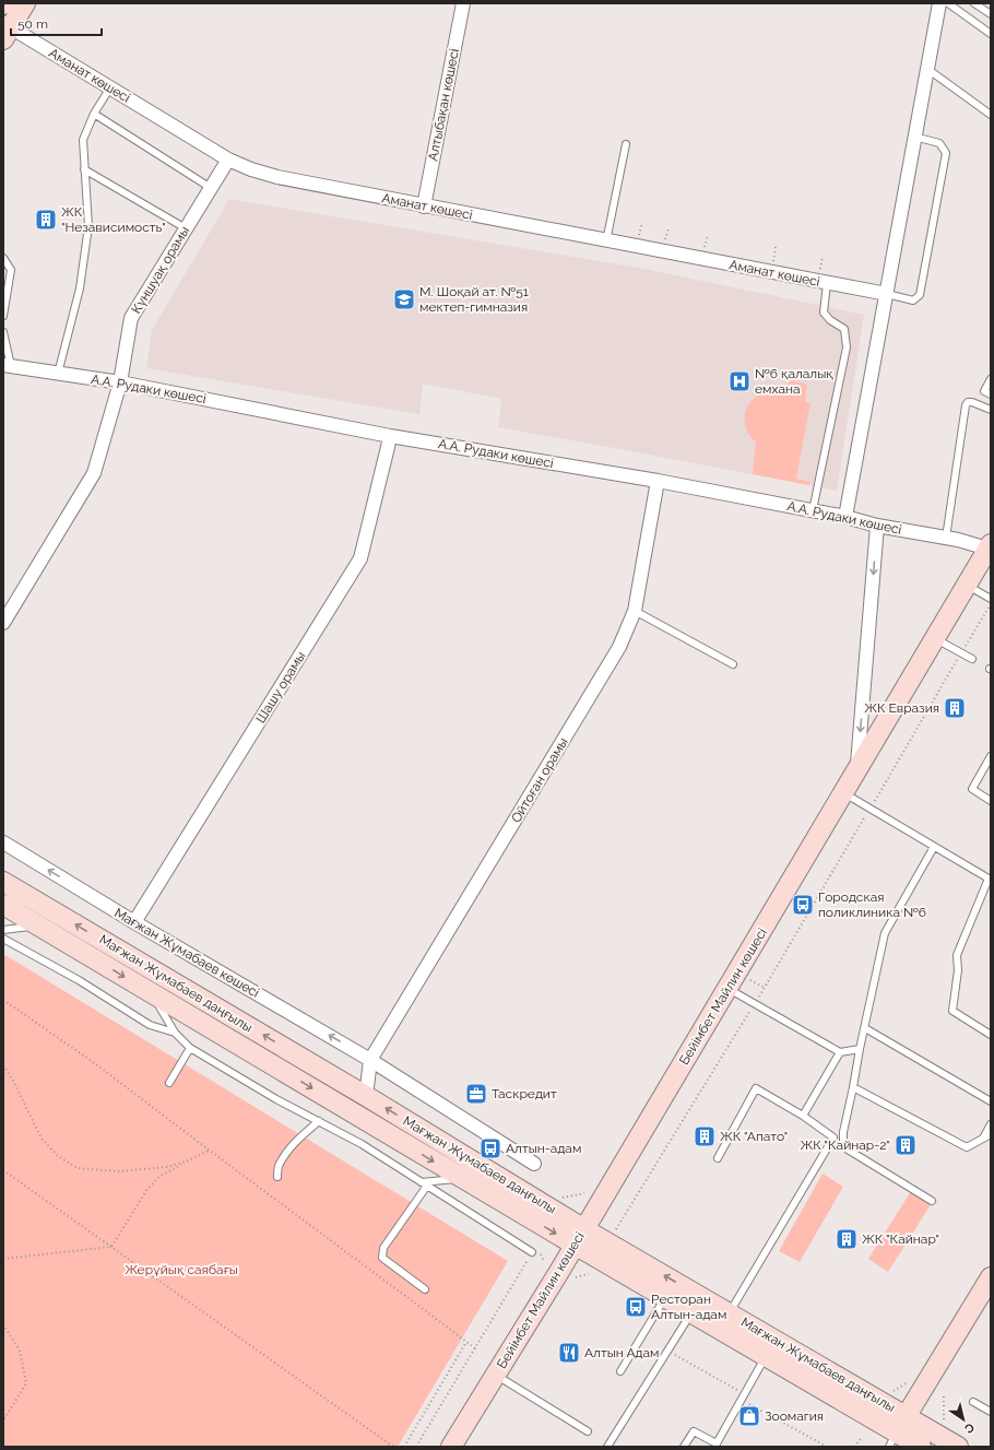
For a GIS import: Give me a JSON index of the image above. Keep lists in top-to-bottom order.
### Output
{
  "streets": {
    "main road": ["Мағжан Жұмабаев даңғылы", "Бейімбет Майлин көшесі"],
    "street": [
      "Аманат көшесі",
      "Алтыбақан көшесі",
      "Күншуақ орамы",
      "А.А. Рудаки көшесі",
      "Шашу орамы",
      "Ойтоған орамы",
      "Мағжан Жұмабаев көшесі"
    ]
  },
  "crossings": [
    ["Аманат көшесі", "Алтыбақан көшесі"],
    ["Аманат көшесі", "Күншуақ орамы"],
    ["Күншуақ орамы", "А.А. Рудаки көшесі"],
    ["А.А. Рудаки көшесі", "Шашу орамы"],
    ["А.А. Рудаки көшесі", "Ойтоған орамы"],
    ["А.А. Рудаки көшесі", "Бейімбет Майлин көшесі"],
    ["Шашу орамы", "Мағжан Жұмабаев көшесі"],
    ["Ойтоған орамы", "Мағжан Жұмабаев көшесі"],
    ["Мағжан Жұмабаев даңғылы", "Бейімбет Майлин көшесі"]
  ],
  "one_way": ["Мағжан Жұмабаев көшесі"],
  "parks": ["Жерұйық саябағы"],
  "places": {
    "building": [
      "ЖК \"Независимость\"",
      "ЖК Евразия",
      "ЖК \"Апато\"",
      "ЖК \"Кайнар-2\"",
      "ЖК \"Кайнар\""
    ],
    "school or university": ["М. Шоқай ат. №51 мектеп-гимназия"],
    "hospital": ["№6 қалалық емхана"],
    "bus stop": ["Городская поликлиника №6", "Алтын-адам", "Ресторан Алтын-адам"],
    "office": ["Таскредит"],
    "restaurant": ["Алтын Адам"],
    "shop": ["Зоомагия"]
  },
  "scale_bar": "50 m",
  "north": "bottom right"
}
